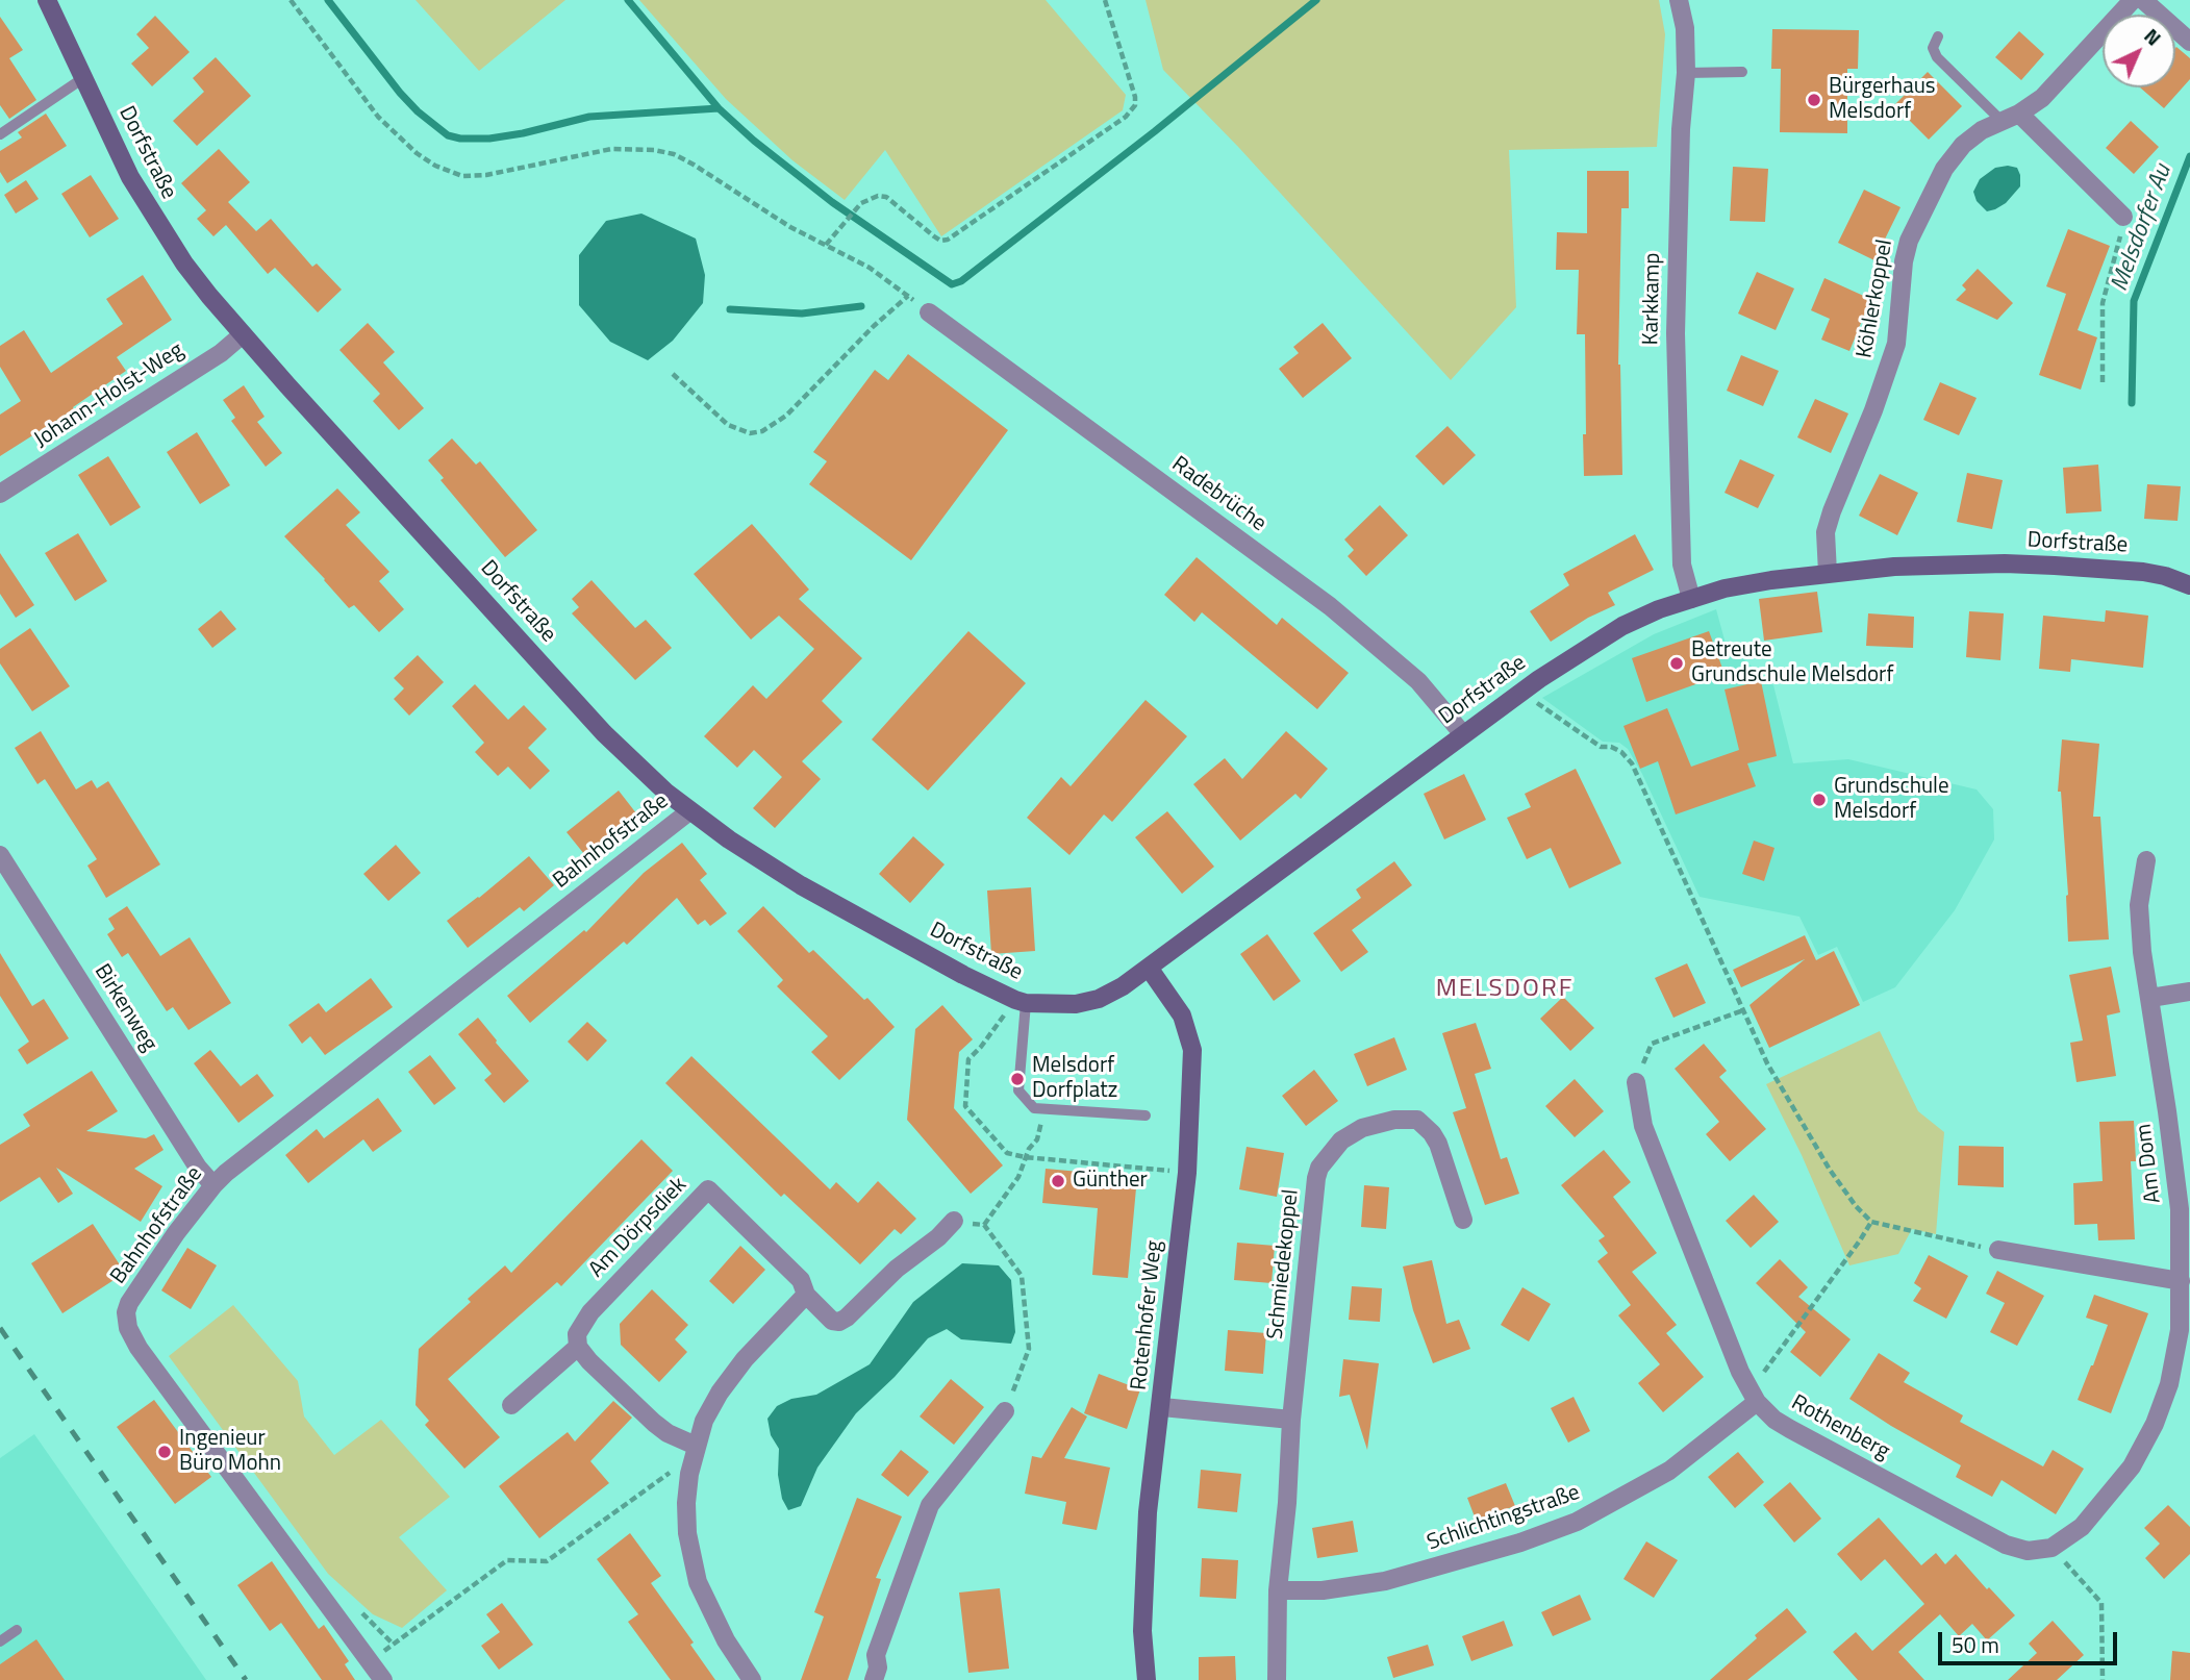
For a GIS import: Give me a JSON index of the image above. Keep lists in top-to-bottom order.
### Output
{
  "streets": {
    "street": [
      "Dorfstraße",
      "Karkkamp",
      "Köhlerkoppel",
      "Johann-Holst-Weg",
      "Radebrüche",
      "Bahnhofstraße",
      "Birkenweg",
      "Am Dom",
      "Am Dörpsdiek",
      "Schmiedekoppel",
      "Rotenhofer Weg",
      "Rothenberg",
      "Schlichtingstraße"
    ]
  },
  "crossings": [
    ["Dorfstraße", "Karkkamp"],
    ["Dorfstraße", "Köhlerkoppel"],
    ["Dorfstraße", "Johann-Holst-Weg"],
    ["Dorfstraße", "Radebrüche"],
    ["Dorfstraße", "Bahnhofstraße"],
    ["Dorfstraße", "Rotenhofer Weg"],
    ["Bahnhofstraße", "Birkenweg"],
    ["Am Dom", "Rothenberg"],
    ["Schmiedekoppel", "Schlichtingstraße"],
    ["Rothenberg", "Schlichtingstraße"]
  ],
  "districts": ["MELSDORF"],
  "water": ["Melsdorfer Au"],
  "places": [
    "Bürgerhaus Melsdorf",
    "Betreute Grundschule Melsdorf",
    "Grundschule Melsdorf",
    "Melsdorf Dorfplatz",
    "Günther",
    "Ingenieur Büro Mohn"
  ],
  "scale_bar": "50 m",
  "north": "top right"
}
